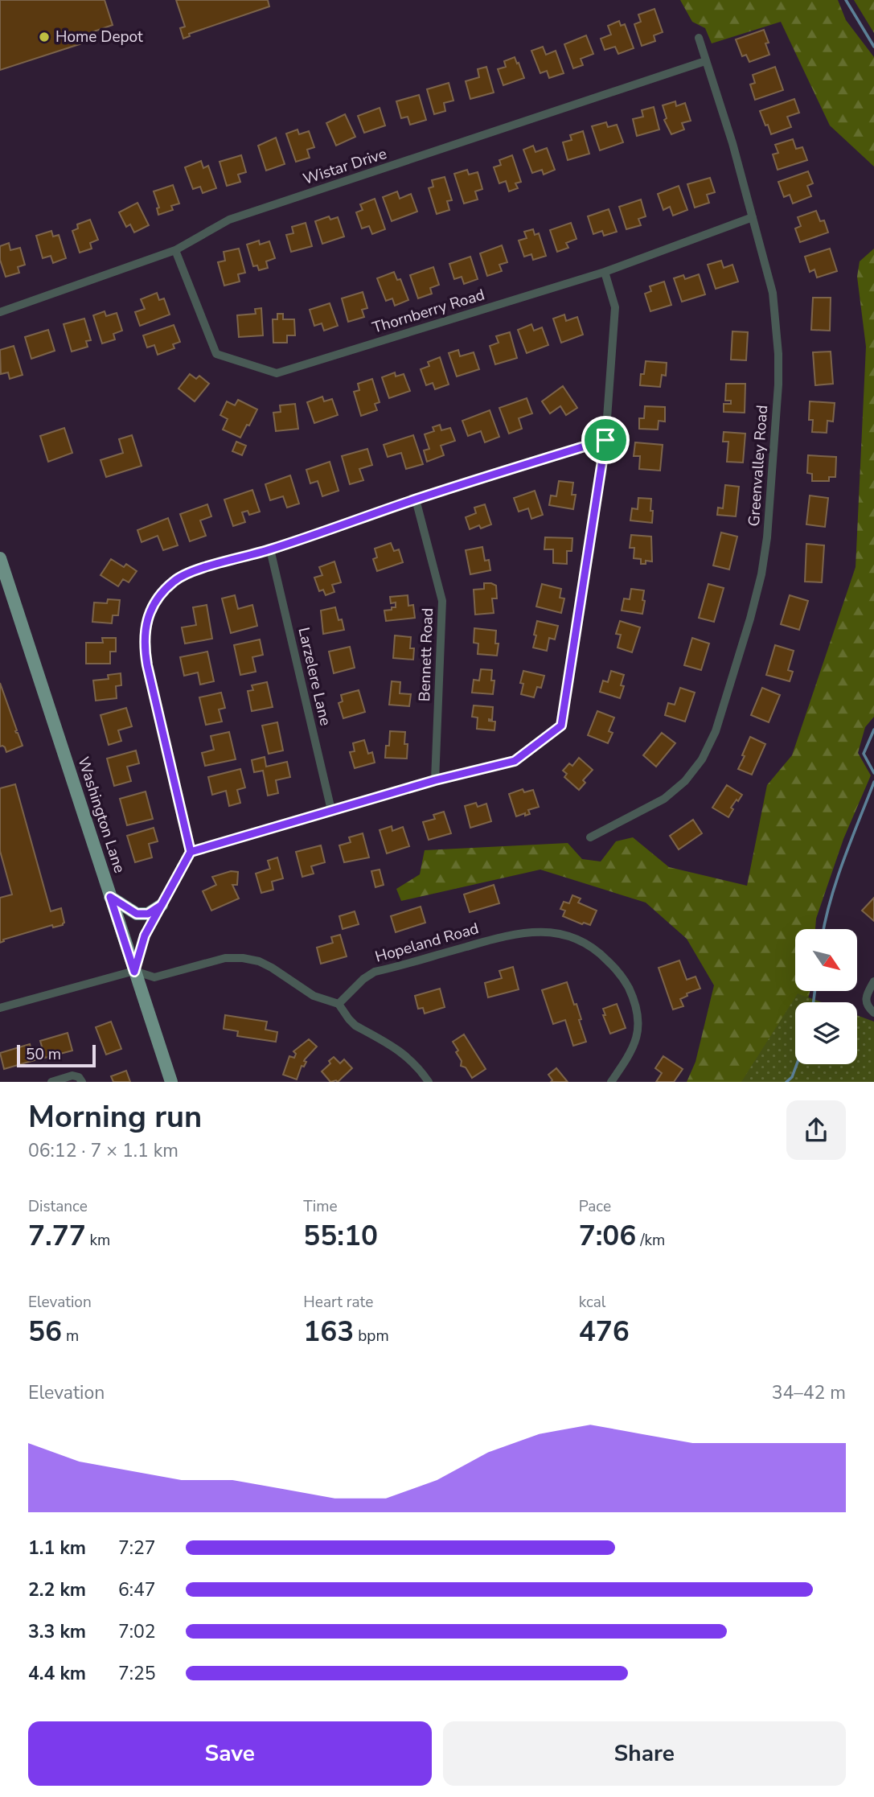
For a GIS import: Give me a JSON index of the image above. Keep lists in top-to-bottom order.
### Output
{
  "streets": {
    "main road": ["Washington Lane"],
    "street": [
      "Wistar Drive",
      "Thornberry Road",
      "Greenvalley Road",
      "Bennett Road",
      "Larzelere Lane",
      "Hopeland Road"
    ]
  },
  "crossings": [
    ["Wistar Drive", "Thornberry Road"],
    ["Wistar Drive", "Greenvalley Road"],
    ["Thornberry Road", "Greenvalley Road"]
  ],
  "places": ["Home Depot"],
  "scale_bar": "50 m",
  "north": "bottom right",
  "page": {
    "scale": "50 m",
    "heading": ["Morning run", "06:12 · 7 × 1.1 km"],
    "stats": [
      ["Distance", "7.77 km"],
      ["Time", "55:10"],
      ["Pace", "7:06 /km"],
      ["Elevation", "56 m"],
      ["Heart rate", "163 bpm"],
      ["kcal", "476"]
    ],
    "chart": ["Elevation", "34–42 m"],
    "list": [
      {
        "name": "1.1 km",
        "note": "7:27"
      },
      {
        "name": "2.2 km",
        "note": "6:47"
      },
      {
        "name": "3.3 km",
        "note": "7:02"
      },
      {
        "name": "4.4 km",
        "note": "7:25"
      }
    ],
    "buttons": ["Save", "Share"]
  }
}
